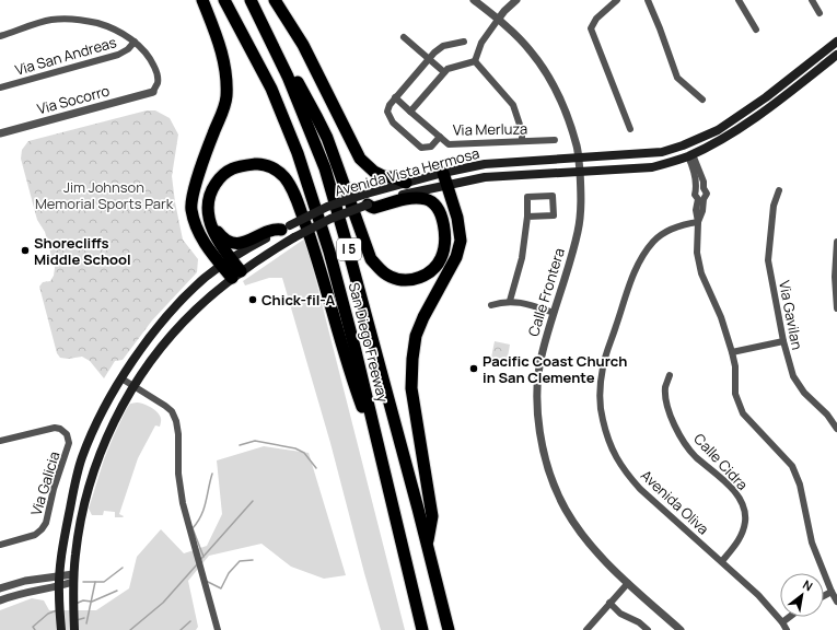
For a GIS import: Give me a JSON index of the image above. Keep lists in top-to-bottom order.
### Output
{
  "streets": {
    "highway": ["I 5", "San Diego Freeway"],
    "main road": ["Avenida Vista Hermosa"],
    "street": [
      "Via San Andreas",
      "Via Socorro",
      "Via Merluza",
      "Calle Frontera",
      "Via Gavilan",
      "Calle Cidra",
      "Via Galicia",
      "Avenida Oliva"
    ]
  },
  "crossings": [
    ["Avenida Vista Hermosa", "Calle Frontera"],
    ["Calle Cidra", "Avenida Oliva"]
  ],
  "parks": ["Jim Johnson Memorial Sports Park"],
  "places": ["Shorecliffs Middle School", "Chick-fil-A", "Pacific Coast Church in San Clemente"],
  "north": "top right"
}
